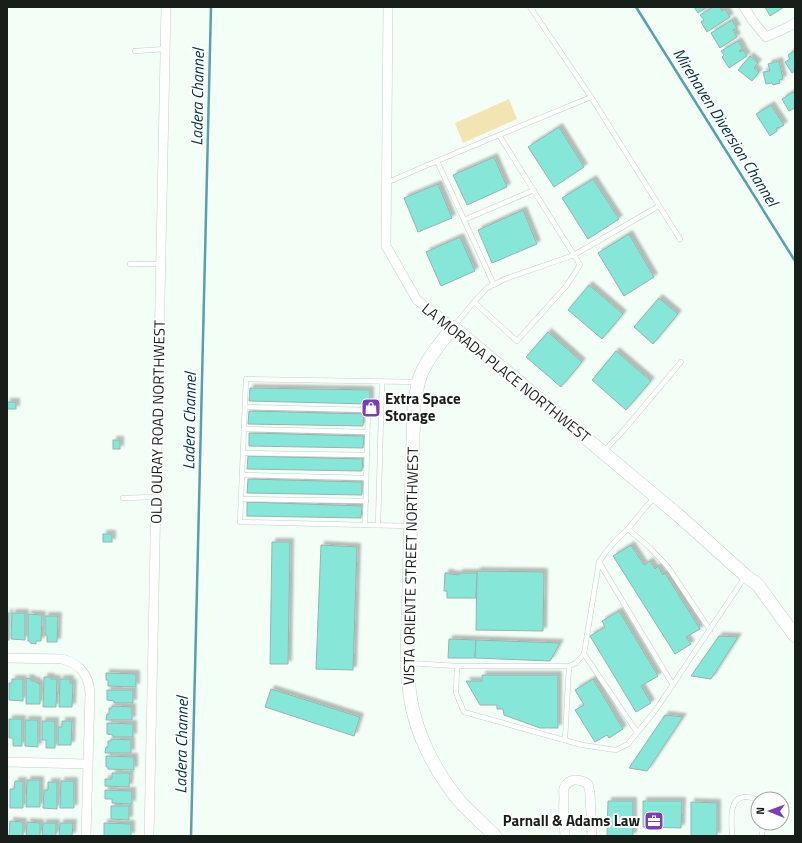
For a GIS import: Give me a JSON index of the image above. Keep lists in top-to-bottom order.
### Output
{
  "streets": {
    "street": ["LA MORADA PLACE NORTHWEST", "OLD OURAY ROAD NORTHWEST", "VISTA ORIENTE STREET NORTHWEST"]
  },
  "crossings": [
    ["LA MORADA PLACE NORTHWEST", "VISTA ORIENTE STREET NORTHWEST"]
  ],
  "water": ["Ladera Channel", "Mirehaven Diversion Channel"],
  "places": {
    "shop": ["Extra Space Storage"],
    "office": ["Parnall & Adams Law"]
  },
  "north": "left"
}
